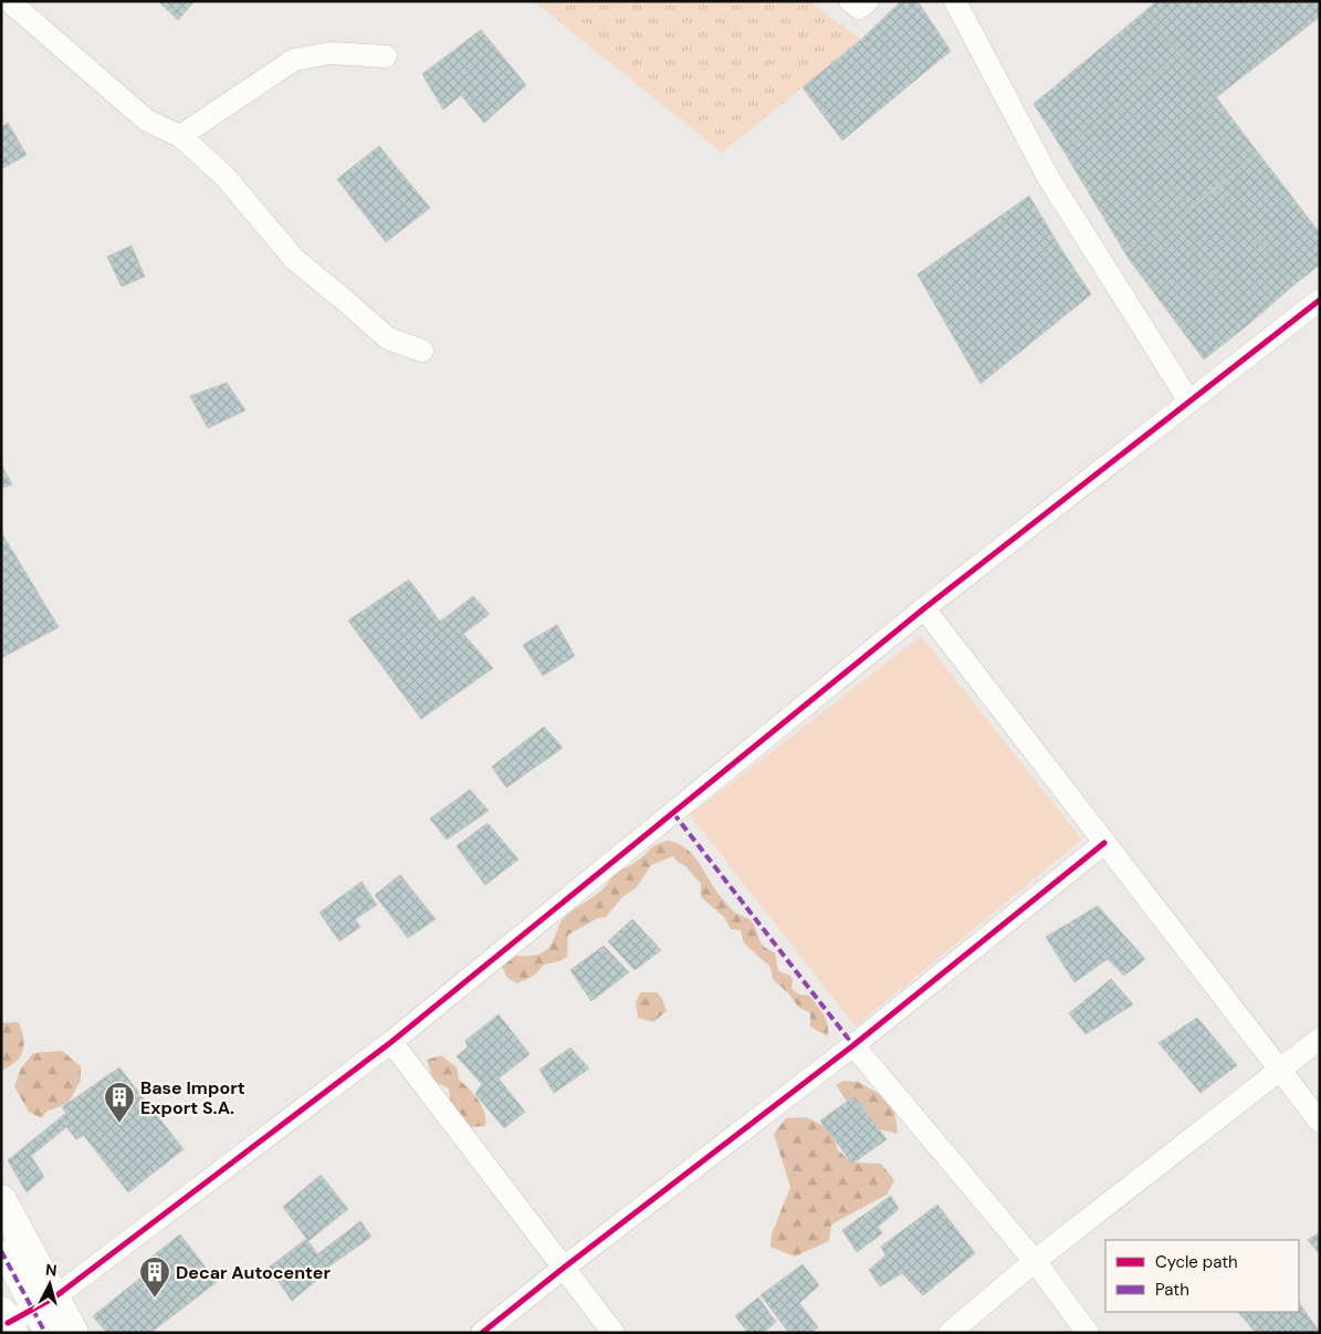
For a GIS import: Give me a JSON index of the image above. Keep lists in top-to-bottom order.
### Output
{
  "places": {
    "building": ["Base Import Export S.A.", "Decar Autocenter"]
  },
  "legend": ["Cycle path", "Path"],
  "north": "top"
}
